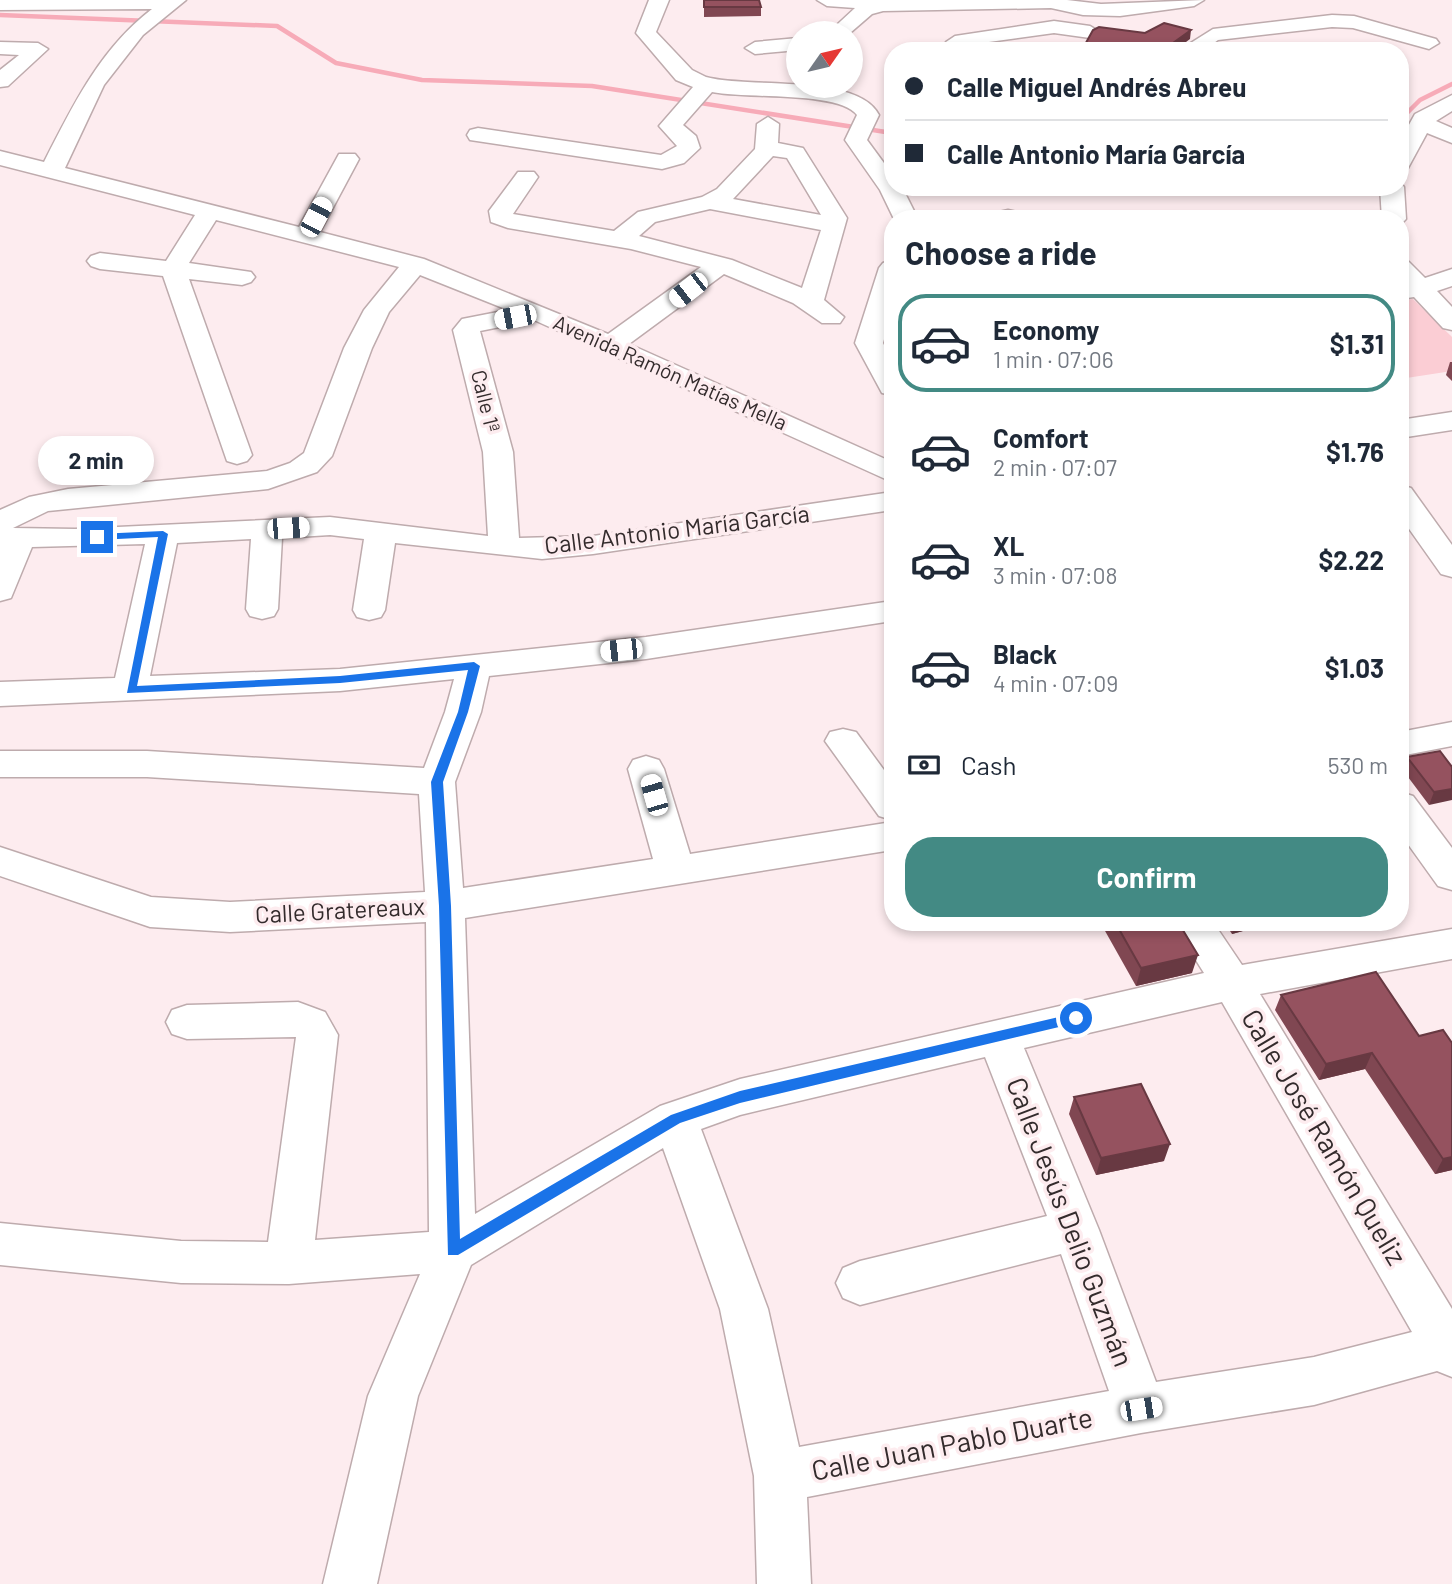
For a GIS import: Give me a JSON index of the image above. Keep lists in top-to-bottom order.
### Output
{
  "streets": {
    "street": [
      "Avenida Ramón Matías Mella",
      "Calle 1ª",
      "Calle Antonio María García",
      "Calle Gratereaux",
      "Calle José Ramón Queliz",
      "Calle Jesús Delio Guzmán",
      "Calle Juan Pablo Duarte"
    ]
  },
  "crossings": [
    ["Avenida Ramón Matías Mella", "Calle 1ª"],
    ["Calle 1ª", "Calle Antonio María García"],
    ["Calle José Ramón Queliz", "Calle Juan Pablo Duarte"],
    ["Calle Jesús Delio Guzmán", "Calle Juan Pablo Duarte"]
  ],
  "north": "top right",
  "page": {
    "banner": ["Calle Miguel Andrés Abreu", "Calle Antonio María García"],
    "heading": "Choose a ride",
    "list": [
      {
        "name": "Economy",
        "note": "1 min · 07:06",
        "value": "$1.31"
      },
      {
        "name": "Comfort",
        "note": "2 min · 07:07",
        "value": "$1.76"
      },
      {
        "name": "XL",
        "note": "3 min · 07:08",
        "value": "$2.22"
      },
      {
        "name": "Black",
        "note": "4 min · 07:09",
        "value": "$1.03"
      }
    ],
    "bubble": "2 min",
    "pay": ["Cash", "530 m"],
    "buttons": "Confirm"
  }
}
